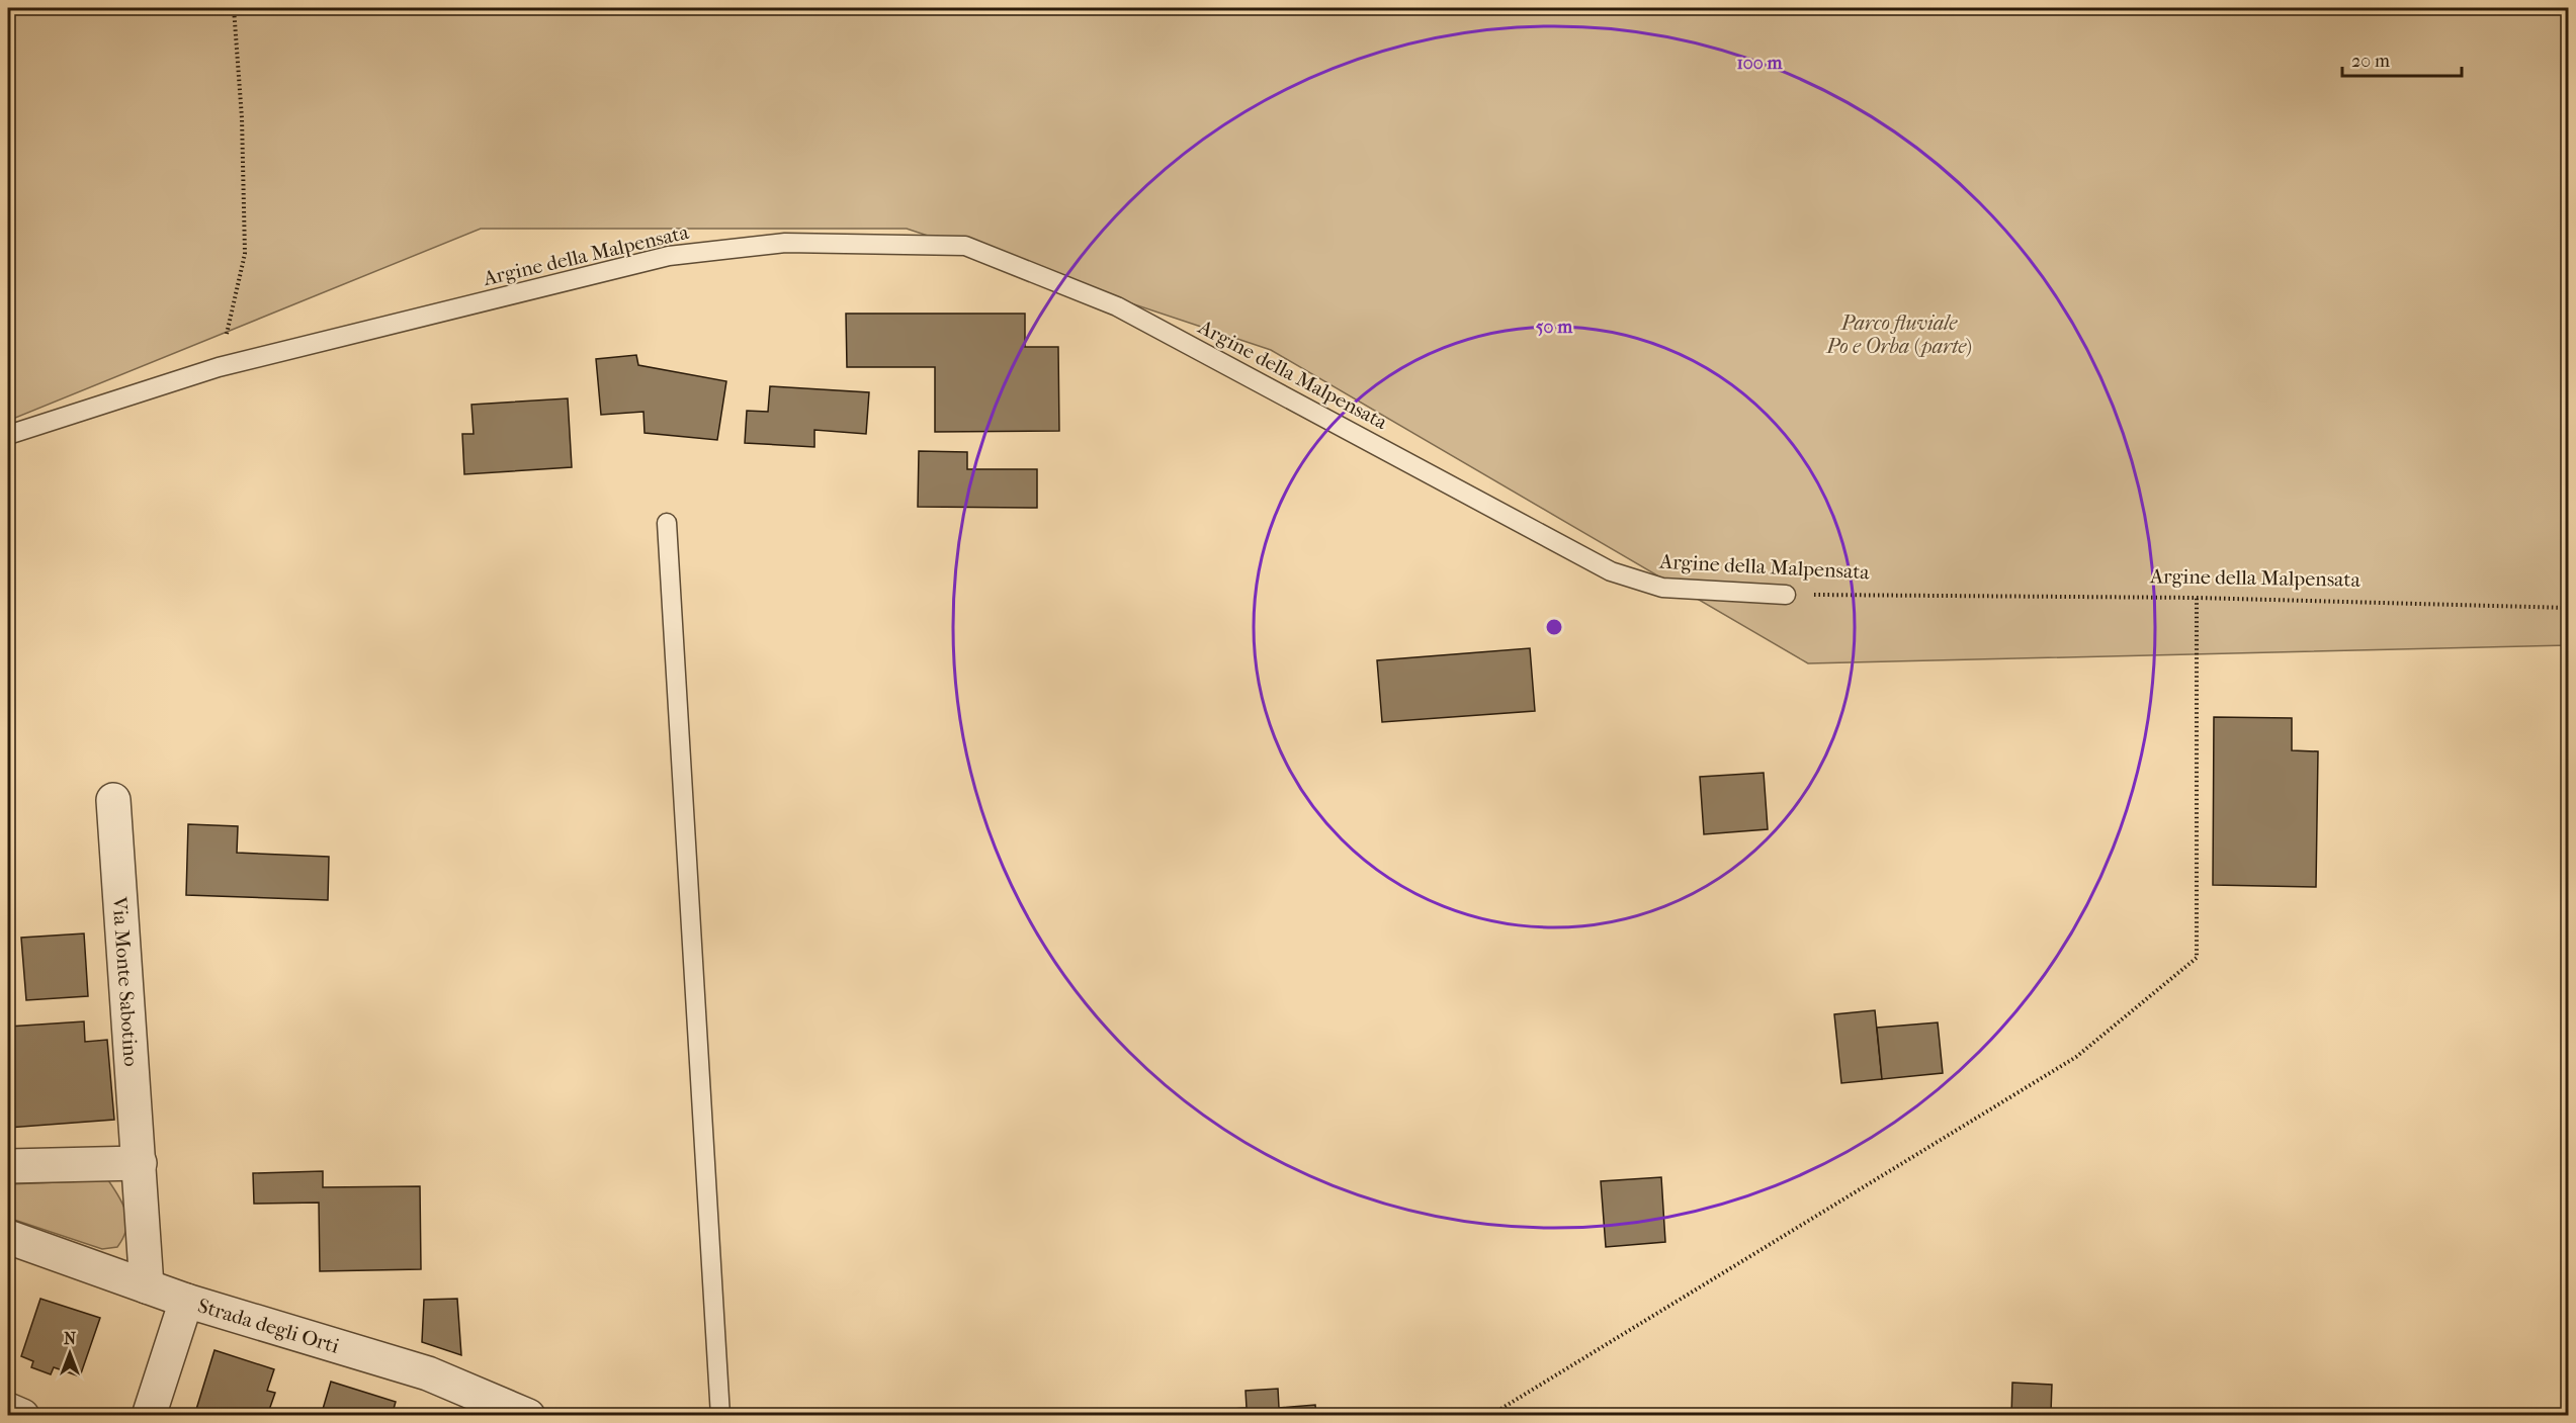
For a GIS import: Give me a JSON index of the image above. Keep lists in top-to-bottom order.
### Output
{
  "streets": {
    "street": ["Via Monte Sabotino", "Strada degli Orti"],
    "lane": ["Argine della Malpensata"]
  },
  "crossings": [
    ["Via Monte Sabotino", "Strada degli Orti"]
  ],
  "parks": ["Parco fluviale Po e Orba (parte)"],
  "scale_bar": "20 m",
  "north": "top",
  "rings": ["100 m", "50 m"]
}
